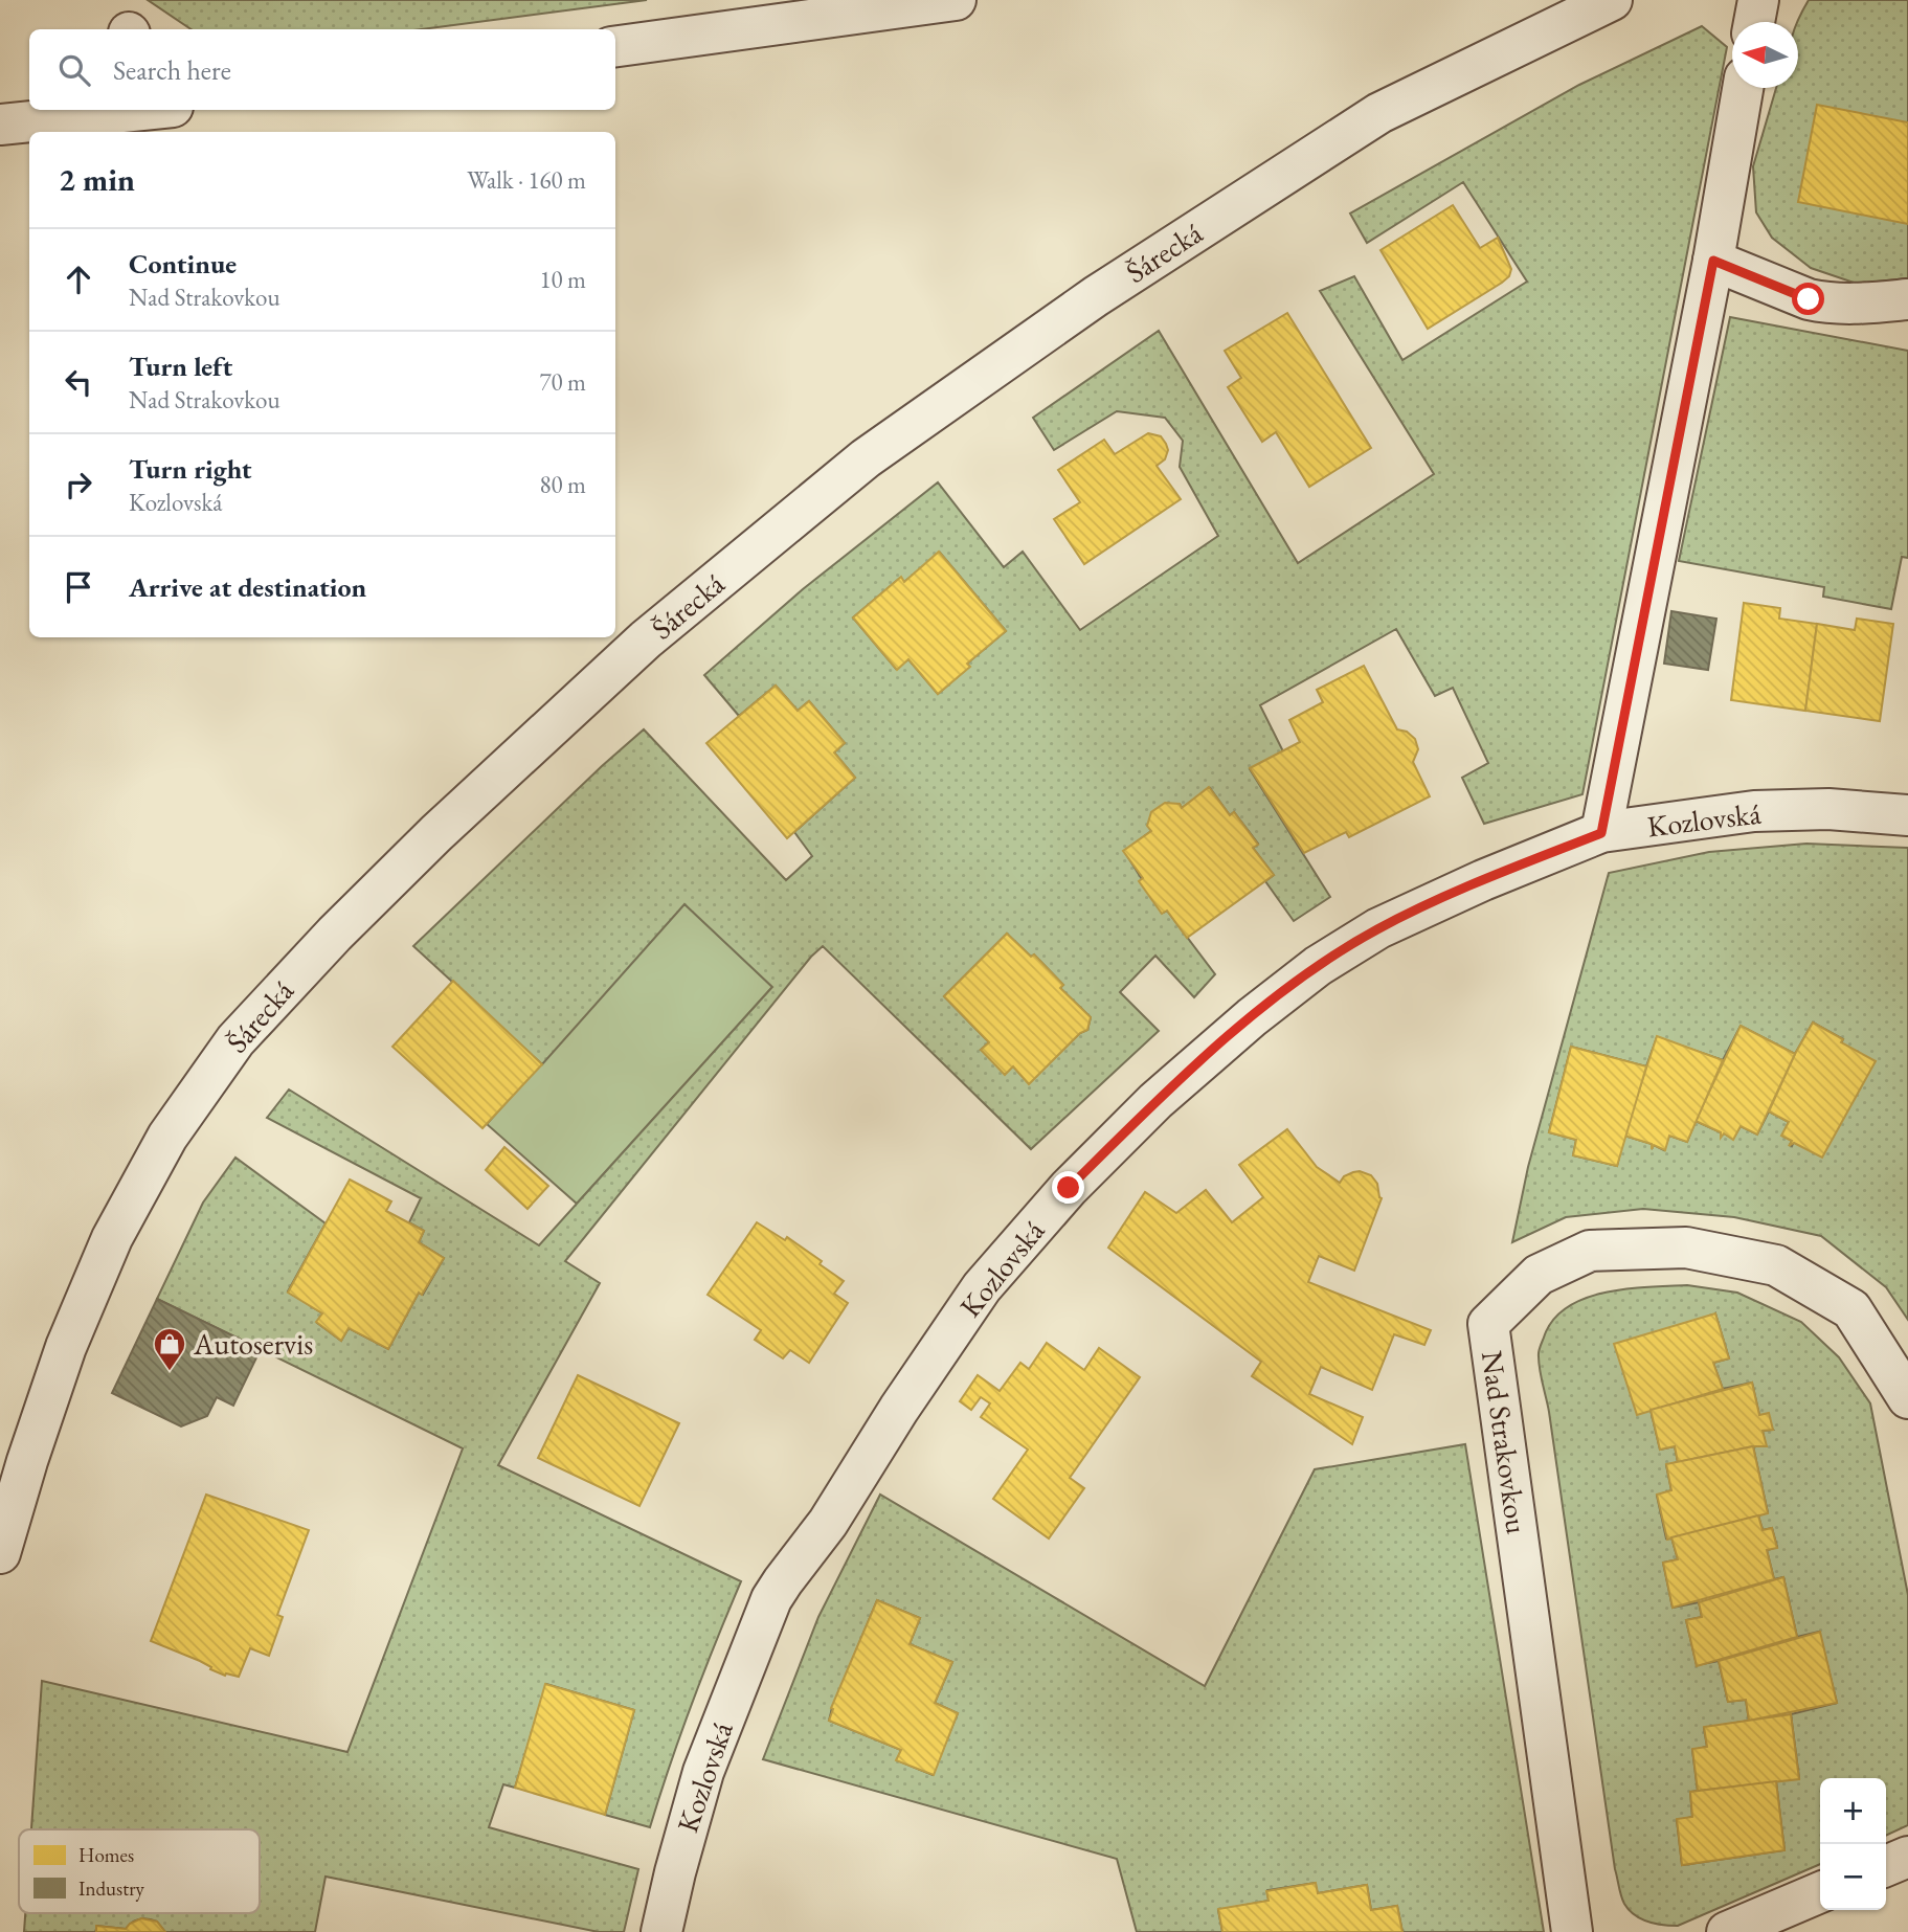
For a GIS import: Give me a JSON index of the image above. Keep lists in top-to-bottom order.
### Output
{
  "streets": {
    "street": ["Šárecká", "Kozlovská", "Nad Strakovkou"]
  },
  "places": {
    "shop": ["Autoservis"]
  },
  "legend": ["Homes", "Industry"],
  "north": "left",
  "page": {
    "search": "Search here",
    "heading": ["2 min", "Walk · 160 m"],
    "list": [
      ["Continue", "Nad Strakovkou", "10 m"],
      ["Turn left", "Nad Strakovkou", "70 m"],
      ["Turn right", "Kozlovská", "80 m"],
      "Arrive at destination"
    ],
    "map_buttons": ["+", "−"]
  }
}
